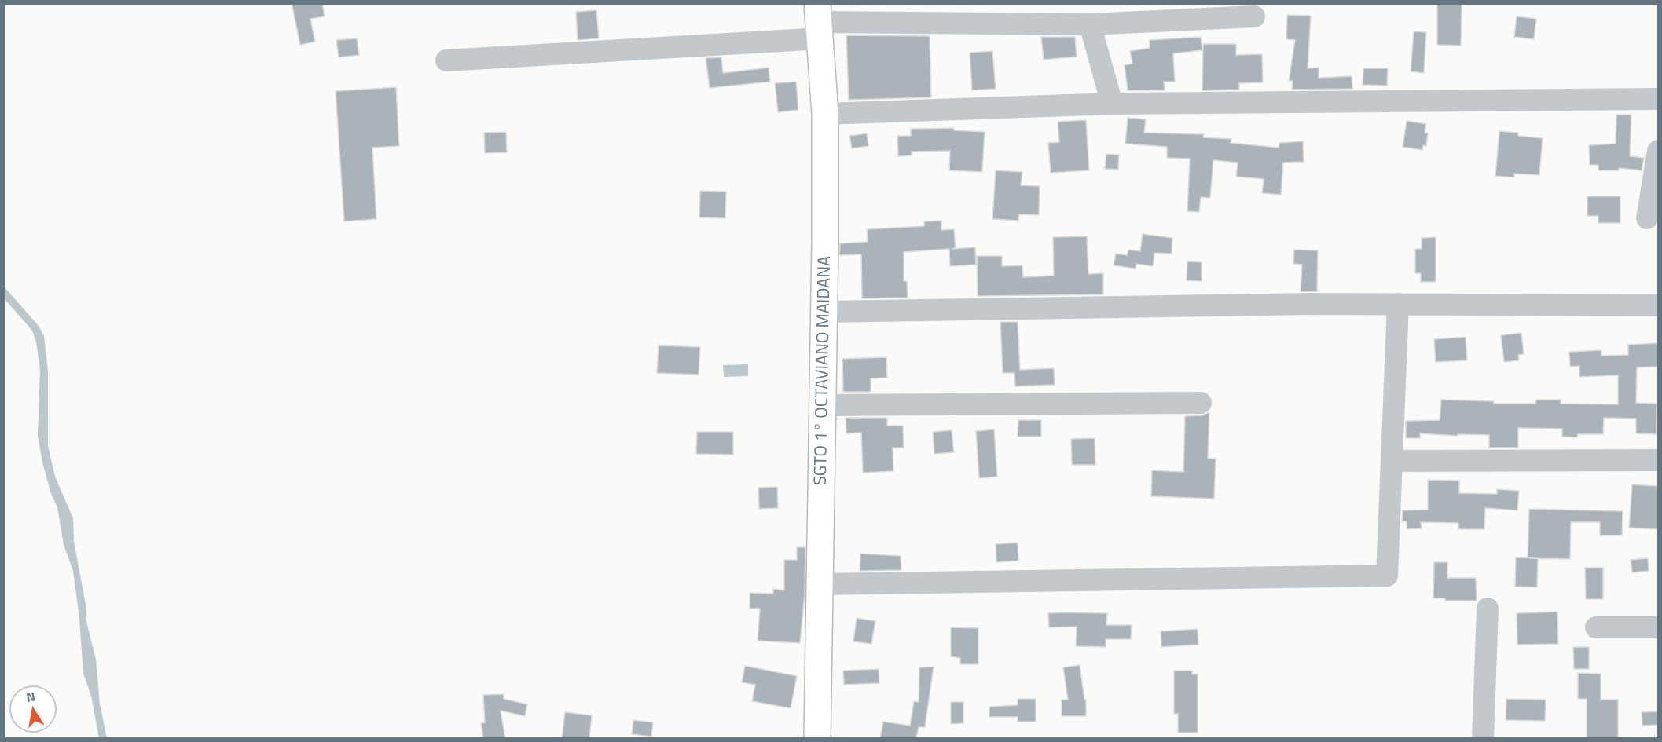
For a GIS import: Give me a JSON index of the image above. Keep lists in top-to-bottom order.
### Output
{
  "streets": {
    "main road": ["SGTO 1° OCTAVIANO MAIDANA"]
  },
  "north": "top"
}
